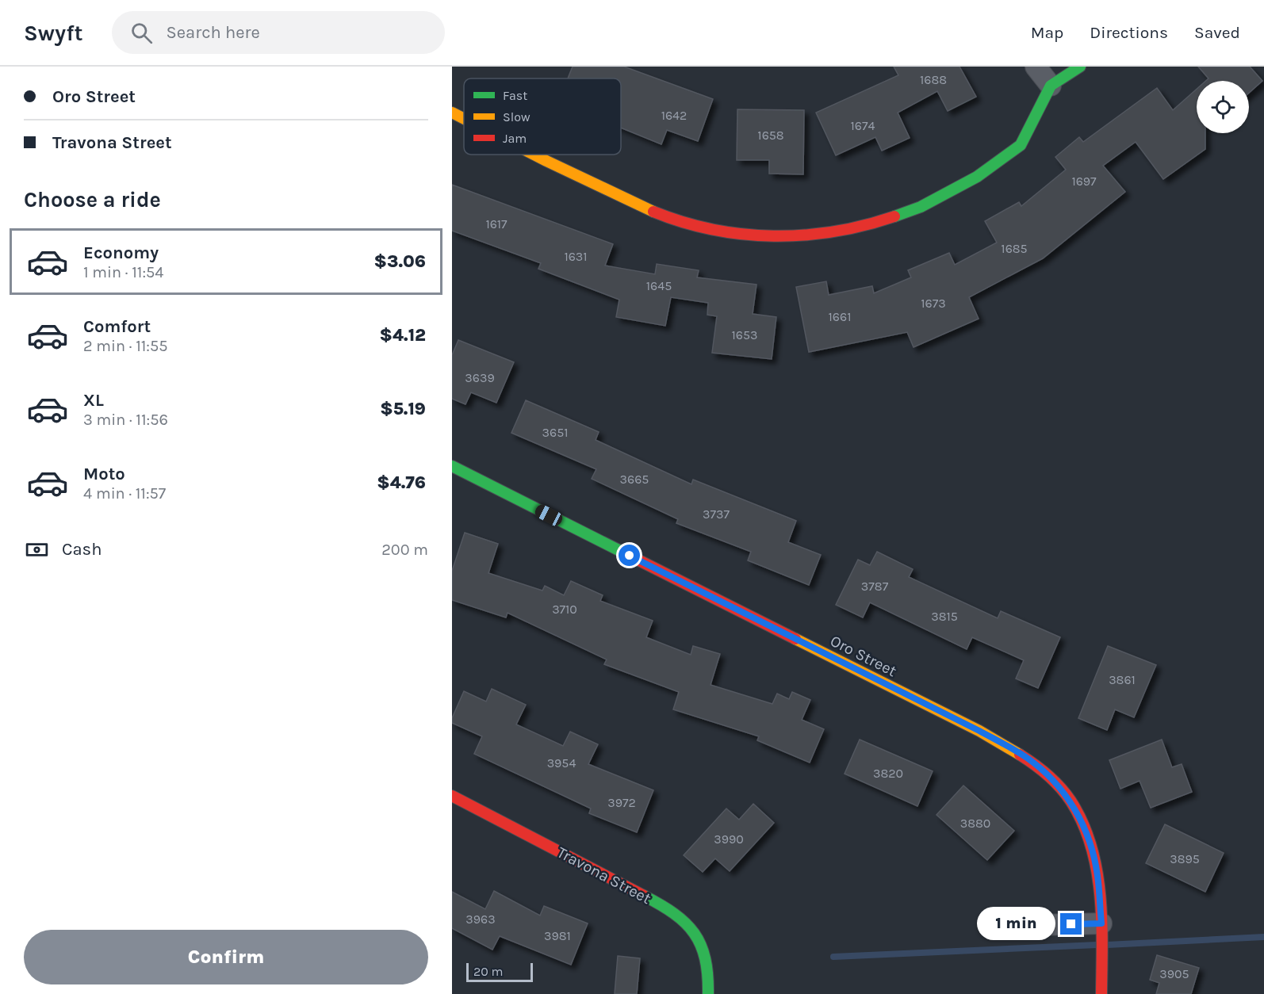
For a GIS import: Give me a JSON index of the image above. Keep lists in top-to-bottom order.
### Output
{
  "streets": {
    "street": ["Oro Street", "Travona Street"]
  },
  "house_numbers": [
    "1688",
    "1642",
    "1674",
    "1658",
    "1697",
    "1617",
    "1685",
    "1631",
    "1645",
    "1673",
    "1661",
    "1653",
    "3639",
    "3651",
    "3665",
    "3737",
    "3787",
    "3710",
    "3815",
    "3861",
    "3954",
    "3820",
    "3972",
    "3880",
    "3990",
    "3895",
    "3963",
    "3981",
    "3905"
  ],
  "legend": ["Fast", "Slow", "Jam"],
  "scale_bar": "20 m",
  "page": {
    "header": "Swyft",
    "search": "Search here",
    "nav": ["Map", "Directions", "Saved"],
    "banner": ["Oro Street", "Travona Street"],
    "heading": "Choose a ride",
    "list": [
      {
        "name": "Economy",
        "note": "1 min · 11:54",
        "value": "$3.06"
      },
      {
        "name": "Comfort",
        "note": "2 min · 11:55",
        "value": "$4.12"
      },
      {
        "name": "XL",
        "note": "3 min · 11:56",
        "value": "$5.19"
      },
      {
        "name": "Moto",
        "note": "4 min · 11:57",
        "value": "$4.76"
      }
    ],
    "pay": ["Cash", "200 m"],
    "bubble": "1 min",
    "buttons": "Confirm",
    "scale": "20 m"
  }
}
